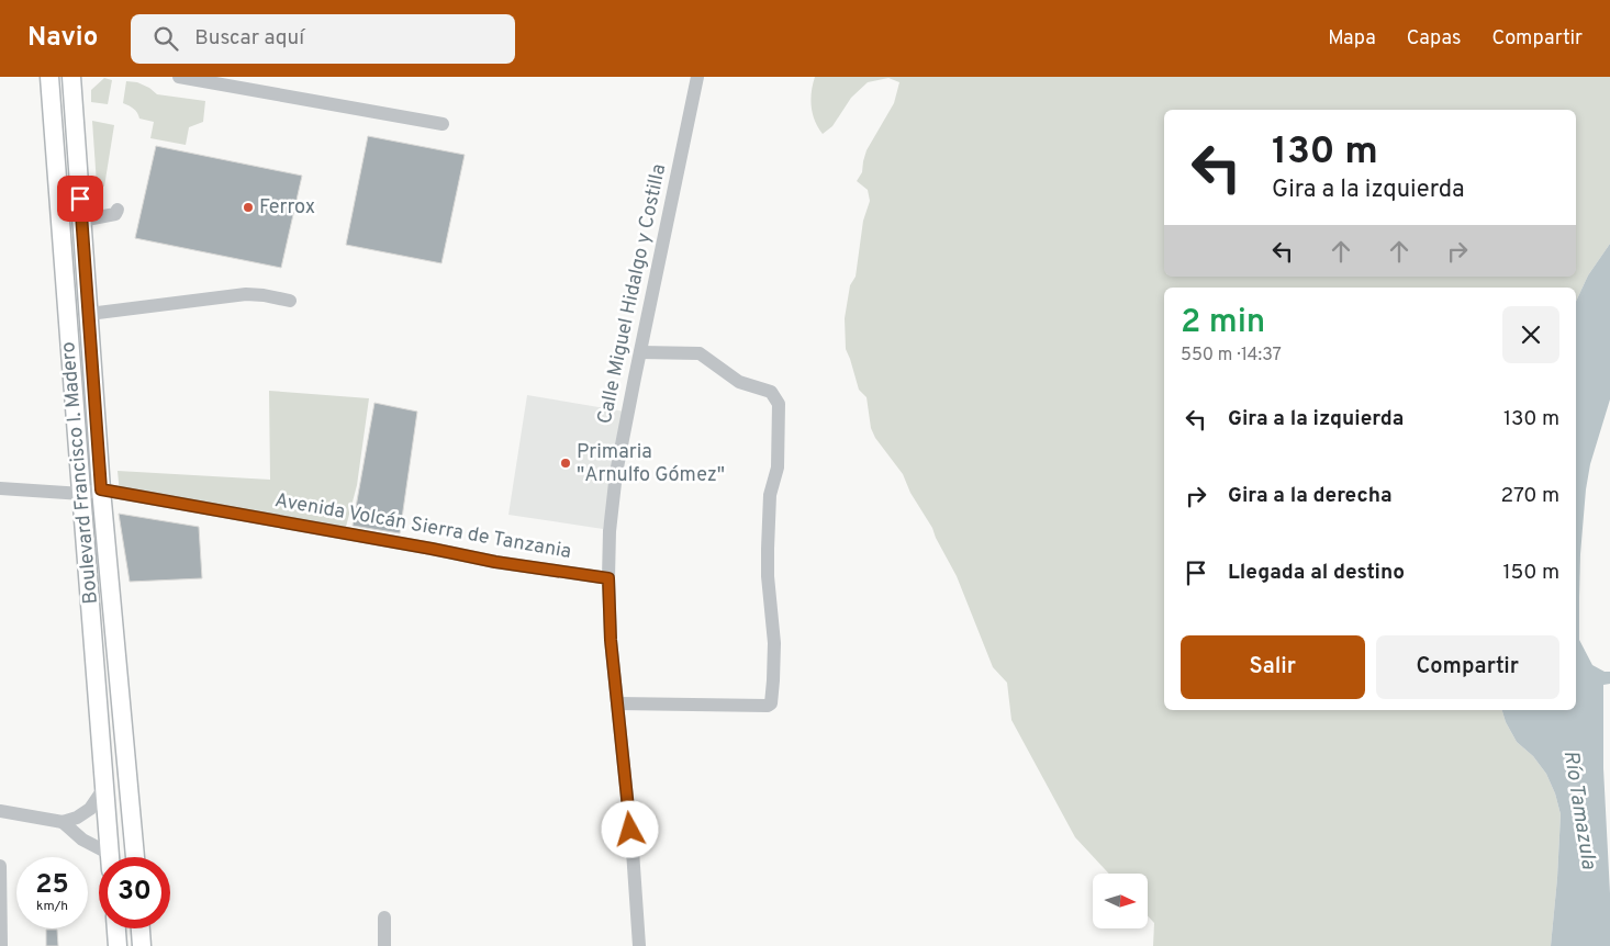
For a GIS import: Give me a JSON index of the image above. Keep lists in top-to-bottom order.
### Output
{
  "streets": {
    "main road": ["Boulevard Francisco I. Madero"],
    "street": ["Calle Miguel Hidalgo y Costilla", "Avenida Volcán Sierra de Tanzania"]
  },
  "crossings": [
    ["Calle Miguel Hidalgo y Costilla", "Avenida Volcán Sierra de Tanzania"],
    ["Boulevard Francisco I. Madero", "Avenida Volcán Sierra de Tanzania"]
  ],
  "water": ["Río Tamazula"],
  "places": ["Ferrox", "Primaria \"Arnulfo Gómez\""],
  "north": "right",
  "page": {
    "header": "Navio",
    "search": "Buscar aquí",
    "nav": ["Mapa", "Capas", "Compartir"],
    "turn": ["130 m", "Gira a la izquierda"],
    "heading": ["2 min", "550 m · 14:37"],
    "list": [
      {
        "name": "Gira a la izquierda",
        "value": "130 m"
      },
      {
        "name": "Gira a la derecha",
        "value": "270 m"
      },
      {
        "name": "Llegada al destino",
        "value": "150 m"
      }
    ],
    "buttons": ["Salir", "Compartir"],
    "speed": "25 km/h",
    "limit": "30"
  }
}
